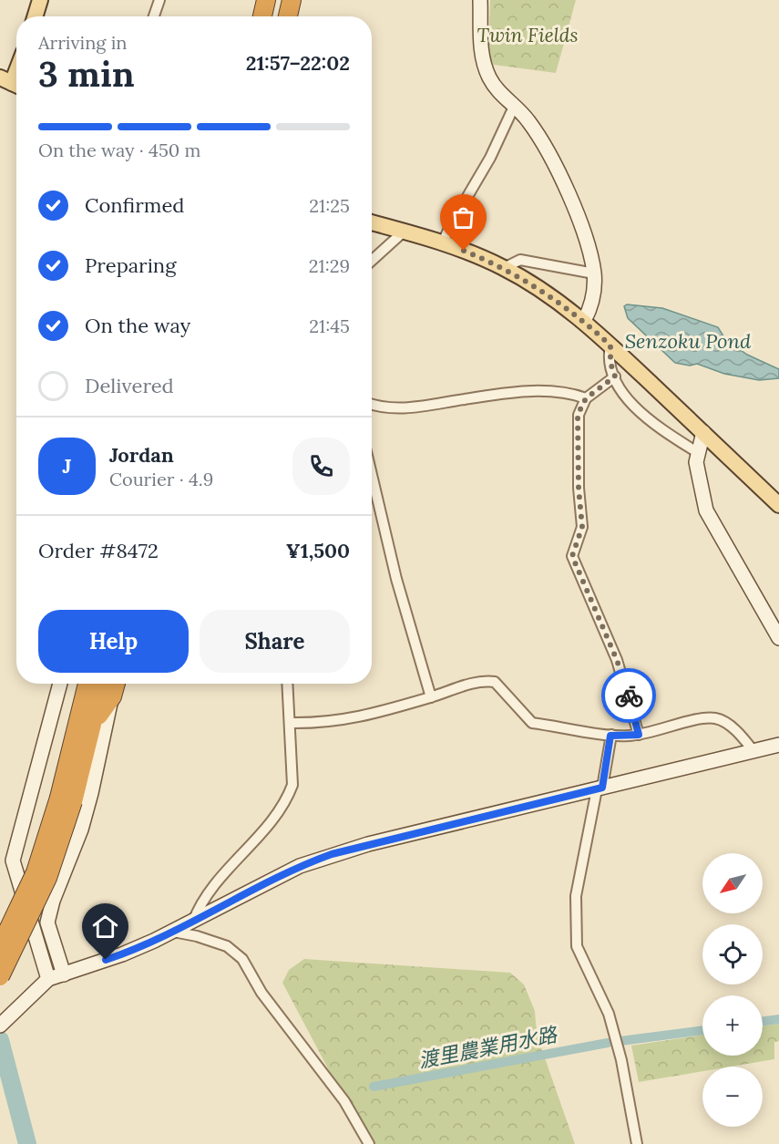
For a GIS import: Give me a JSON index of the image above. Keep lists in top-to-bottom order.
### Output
{
  "water": ["Senzoku Pond", "渡里農業用水路"],
  "parks": ["Twin Fields"],
  "north": "bottom left",
  "page": {
    "heading": ["3 min", "Arriving in", "21:57–22:02"],
    "panel": [
      "Jordan",
      "Courier · 4.9",
      "Order #8472",
      "¥1,500"
    ],
    "bar": "On the way · 450 m",
    "list": [
      ["Confirmed", "21:25"],
      ["Preparing", "21:29"],
      ["On the way", "21:45"],
      "Delivered"
    ],
    "round": "J",
    "buttons": ["Help", "Share"],
    "map_buttons": ["+", "−"]
  }
}
